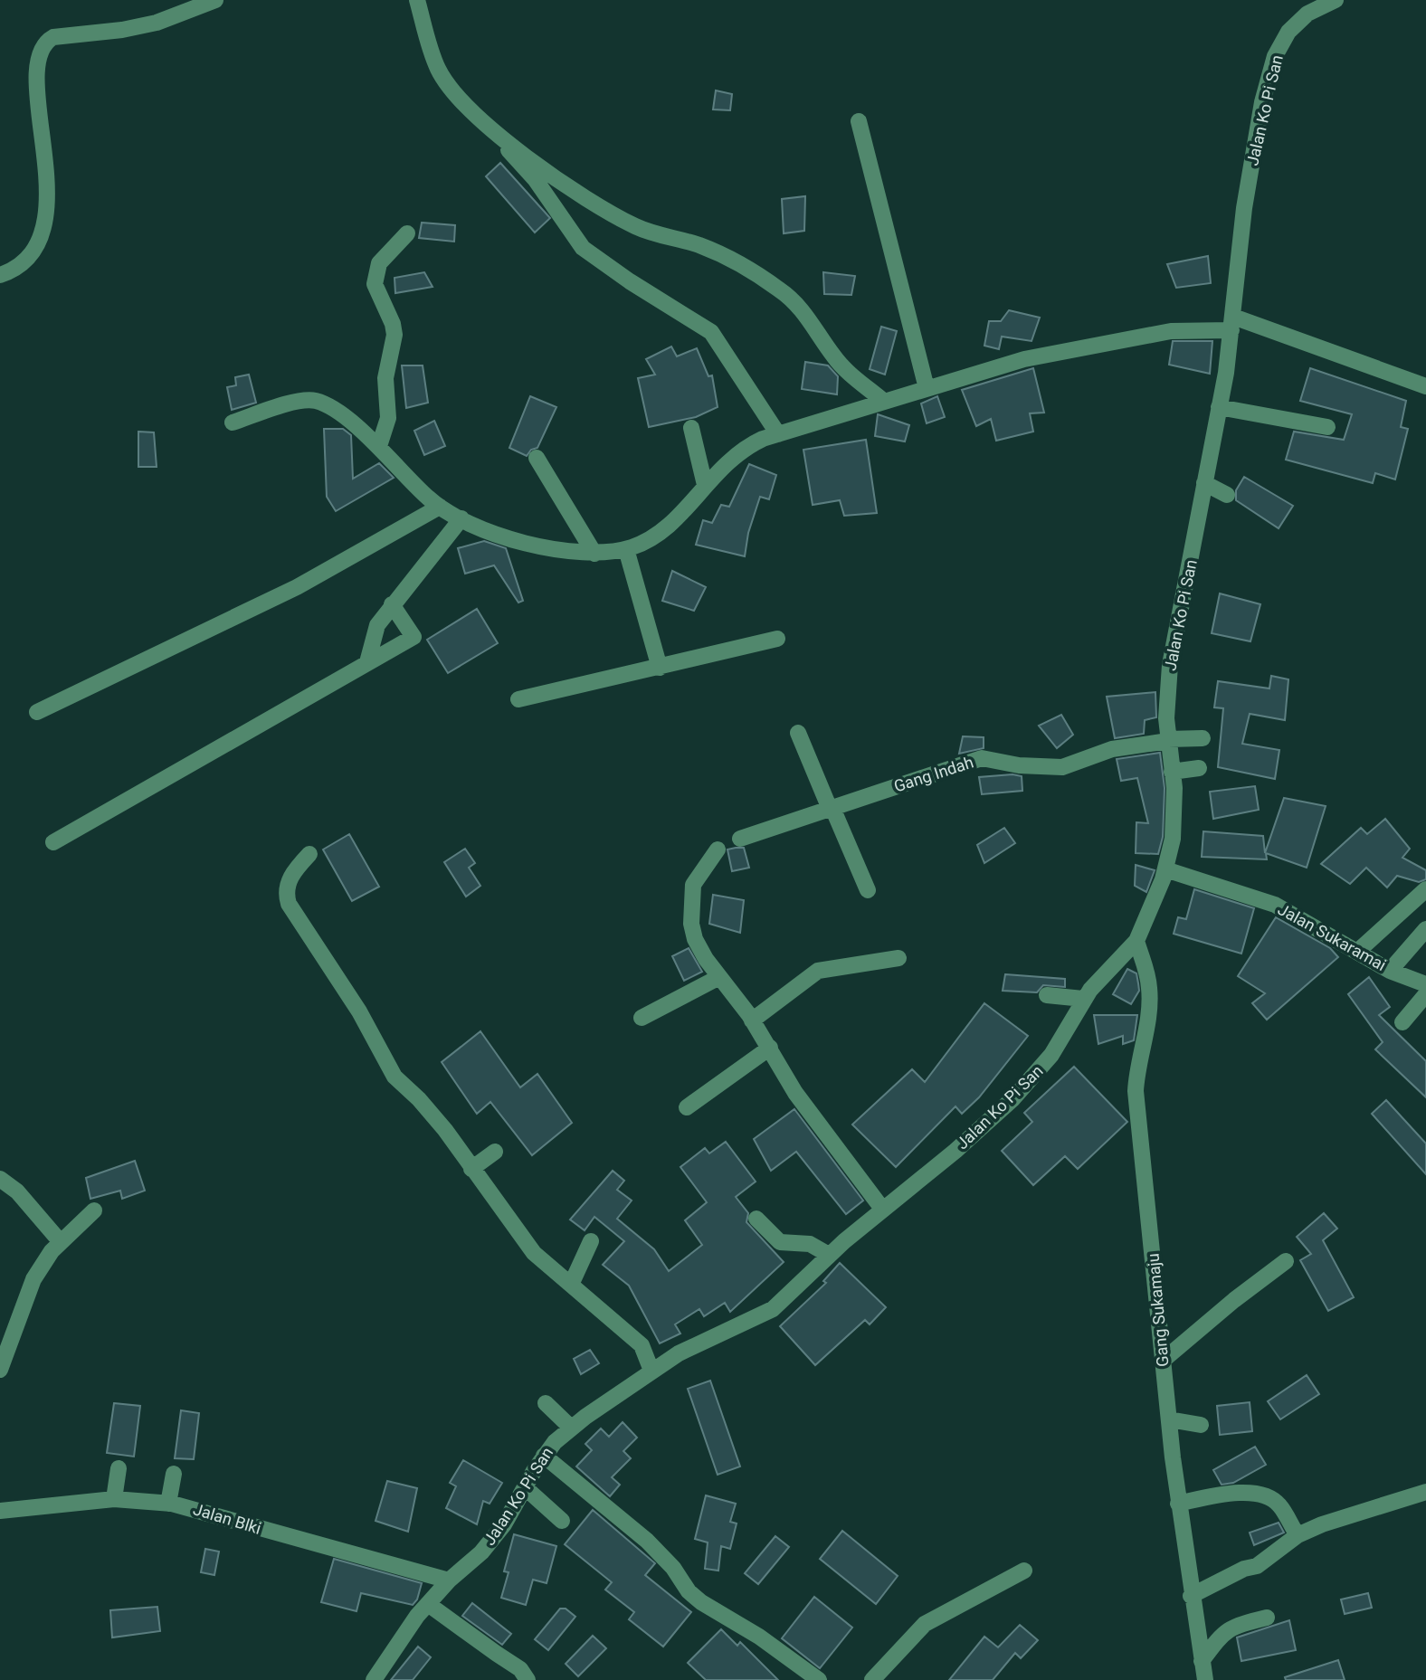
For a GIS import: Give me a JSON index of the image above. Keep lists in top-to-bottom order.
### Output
{
  "streets": {
    "street": [
      "Jalan Ko Pi San",
      "Gang Indah",
      "Jalan Sukaramai",
      "Gang Sukamaju",
      "Jalan Blki"
    ]
  },
  "crossings": [
    ["Jalan Ko Pi San", "Gang Indah"],
    ["Jalan Ko Pi San", "Jalan Sukaramai"],
    ["Jalan Ko Pi San", "Gang Sukamaju"],
    ["Jalan Ko Pi San", "Jalan Blki"]
  ]
}
